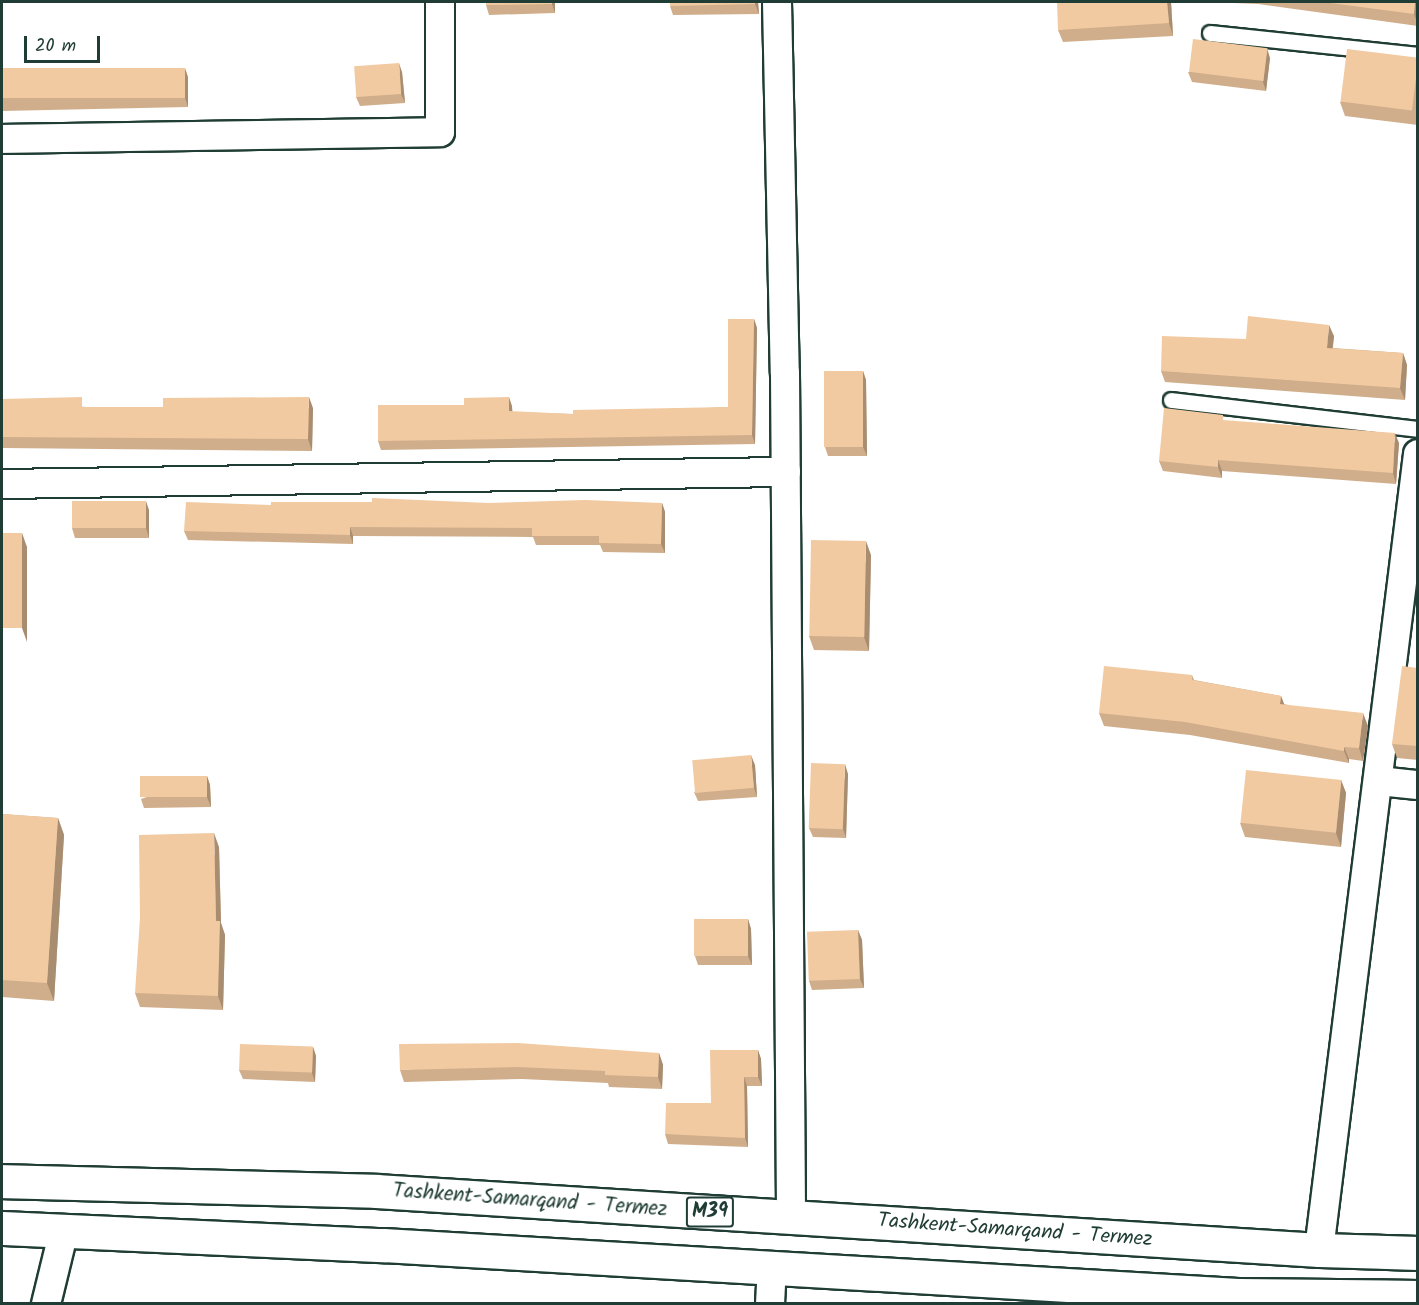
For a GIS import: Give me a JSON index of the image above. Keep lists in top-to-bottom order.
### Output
{
  "streets": {
    "highway": ["Tashkent-Samarqand - Termez", "M39"]
  },
  "scale_bar": "20 m"
}
